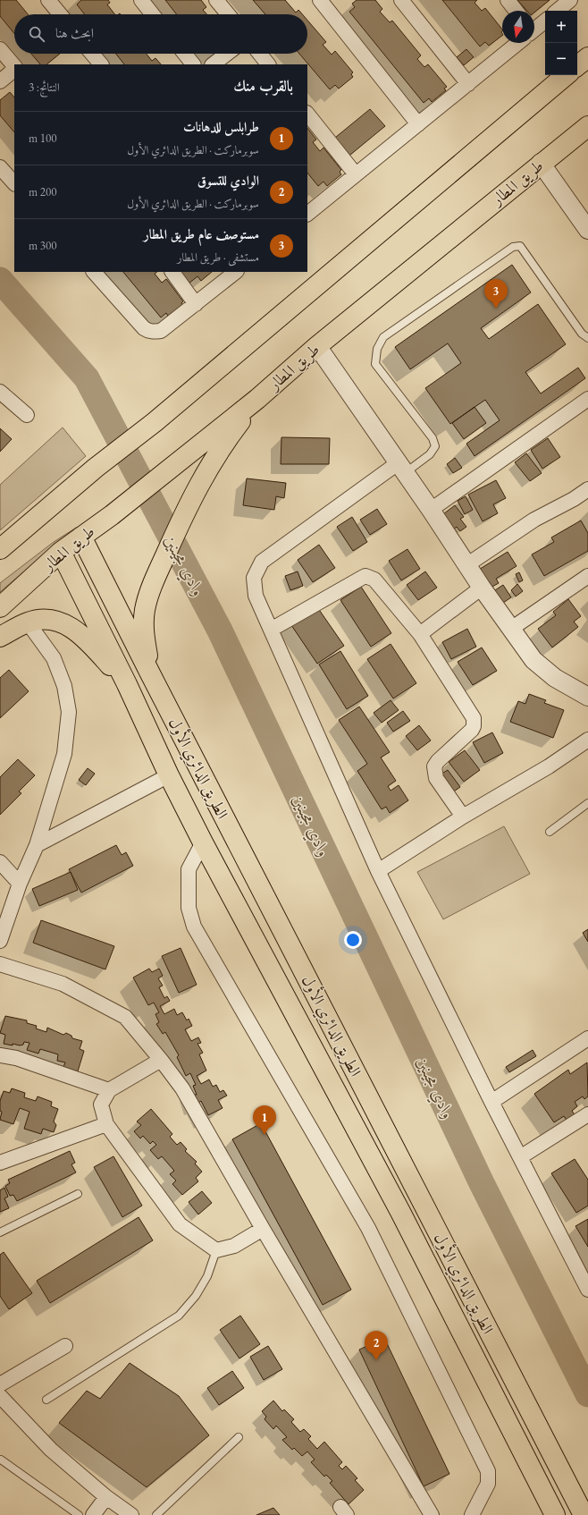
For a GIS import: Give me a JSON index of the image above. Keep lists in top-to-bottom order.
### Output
{
  "streets": {
    "highway": ["طريق المطار", "الطريق الدائري الأول"]
  },
  "crossings": [
    ["طريق المطار", "الطريق الدائري الأول"]
  ],
  "water": ["وادي مجينين"],
  "north": "bottom",
  "page": {
    "map_buttons": ["+", "−"],
    "search": "ابحث هنا",
    "heading": ["بالقرب منك", "النتائج: 3"],
    "list": [
      {
        "mark": "1",
        "name": "طرابلس للدهانات",
        "note": "سوبرماركت · الطريق الدائري الأول",
        "value": "100 m"
      },
      {
        "mark": "2",
        "name": "الوادي للتسوق",
        "note": "سوبرماركت · الطريق الدائري الأول",
        "value": "200 m"
      },
      {
        "mark": "3",
        "name": "مستوصف عام طريق المطار",
        "note": "مستشفى · طريق المطار",
        "value": "300 m"
      }
    ],
    "pins": ["3", "1", "2"]
  }
}
